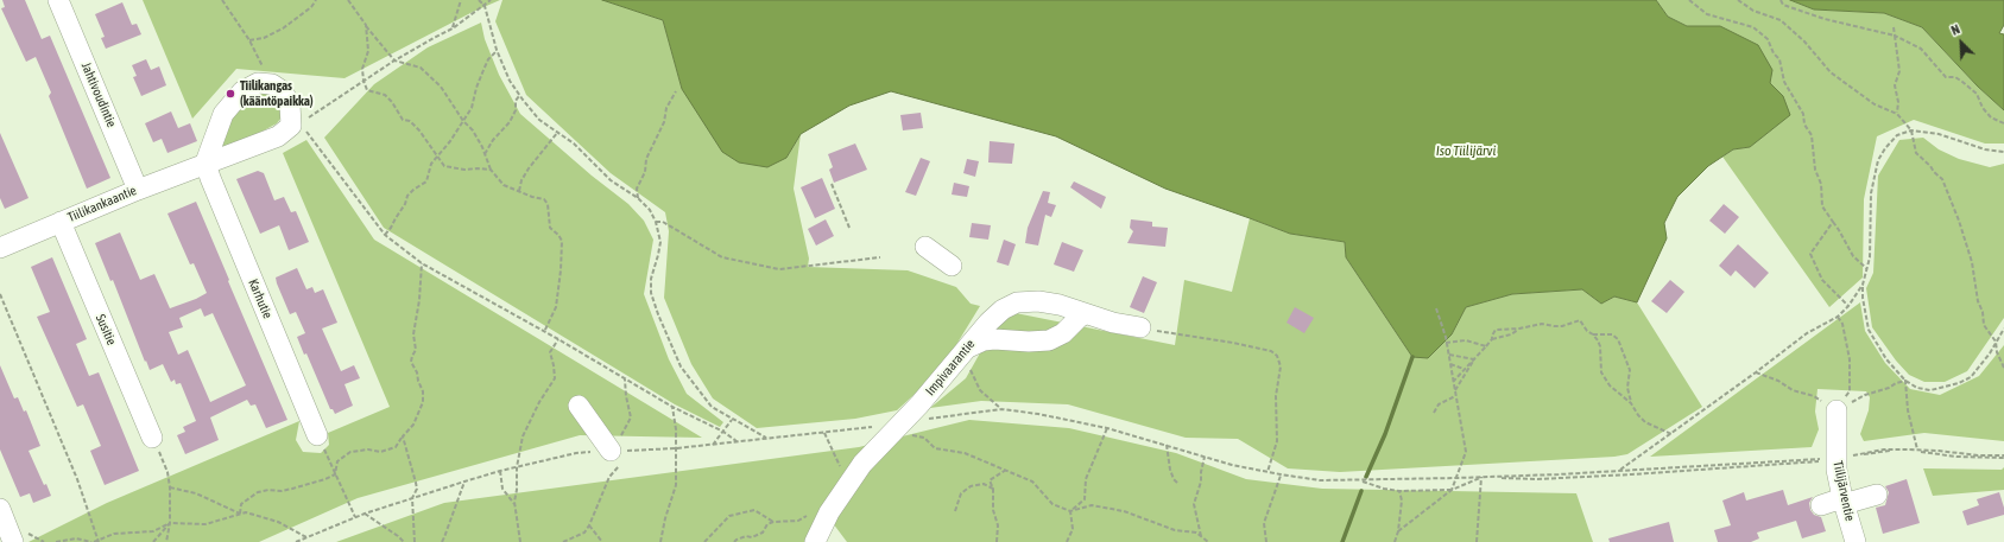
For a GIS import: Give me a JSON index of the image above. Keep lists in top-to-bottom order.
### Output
{
  "streets": {
    "street": [
      "Jahtivoudintie",
      "Tiilikankaantie",
      "Karhutie",
      "Susitie",
      "Impivaarantie",
      "Tiilijärventie"
    ]
  },
  "crossings": [
    ["Jahtivoudintie", "Tiilikankaantie"],
    ["Tiilikankaantie", "Karhutie"],
    ["Tiilikankaantie", "Susitie"]
  ],
  "water": ["Iso Tiilijärvi"],
  "places": ["Tiilikangas (kääntöpaikka)"],
  "north": "top left"
}
